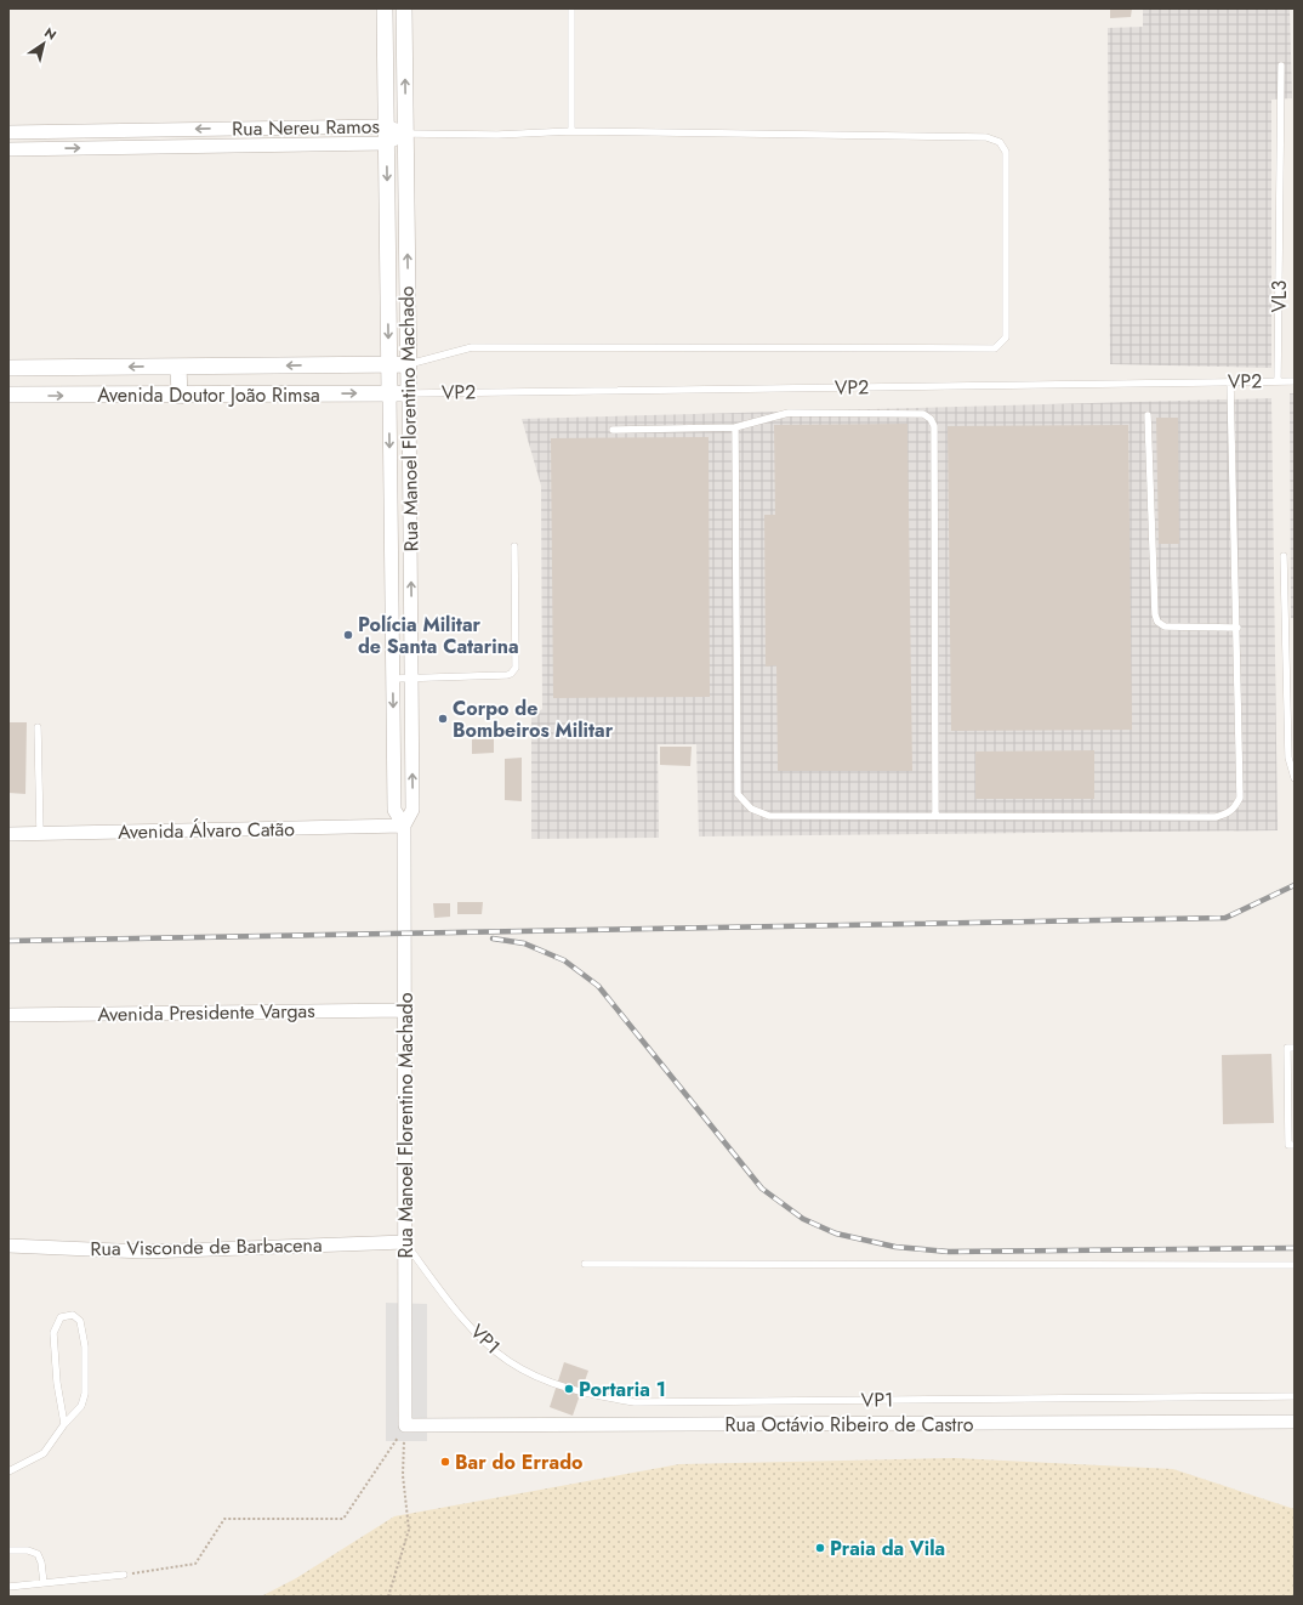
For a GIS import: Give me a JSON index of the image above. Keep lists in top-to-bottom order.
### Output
{
  "streets": {
    "street": [
      "Rua Nereu Ramos",
      "Avenida Doutor João Rimsa",
      "Rua Manoel Florentino Machado",
      "Avenida Álvaro Catão",
      "Avenida Presidente Vargas",
      "Rua Visconde de Barbacena",
      "Rua Octávio Ribeiro de Castro"
    ],
    "lane": ["VL3", "VP2", "VP1"]
  },
  "crossings": [
    ["Rua Nereu Ramos", "Rua Manoel Florentino Machado"],
    ["VL3", "VP2"],
    ["VP2", "Avenida Doutor João Rimsa"],
    ["VP2", "Rua Manoel Florentino Machado"],
    ["Avenida Doutor João Rimsa", "Rua Manoel Florentino Machado"],
    ["Rua Manoel Florentino Machado", "Avenida Álvaro Catão"],
    ["Rua Manoel Florentino Machado", "Avenida Presidente Vargas"],
    ["Rua Manoel Florentino Machado", "Rua Visconde de Barbacena"],
    ["Rua Manoel Florentino Machado", "VP1"],
    ["Rua Manoel Florentino Machado", "Rua Octávio Ribeiro de Castro"],
    ["Rua Visconde de Barbacena", "VP1"]
  ],
  "places": [
    "Polícia Militar de Santa Catarina",
    "Corpo de Bombeiros Militar",
    "Portaria 1",
    "Bar do Errado",
    "Praia da Vila"
  ],
  "north": "top right"
}
